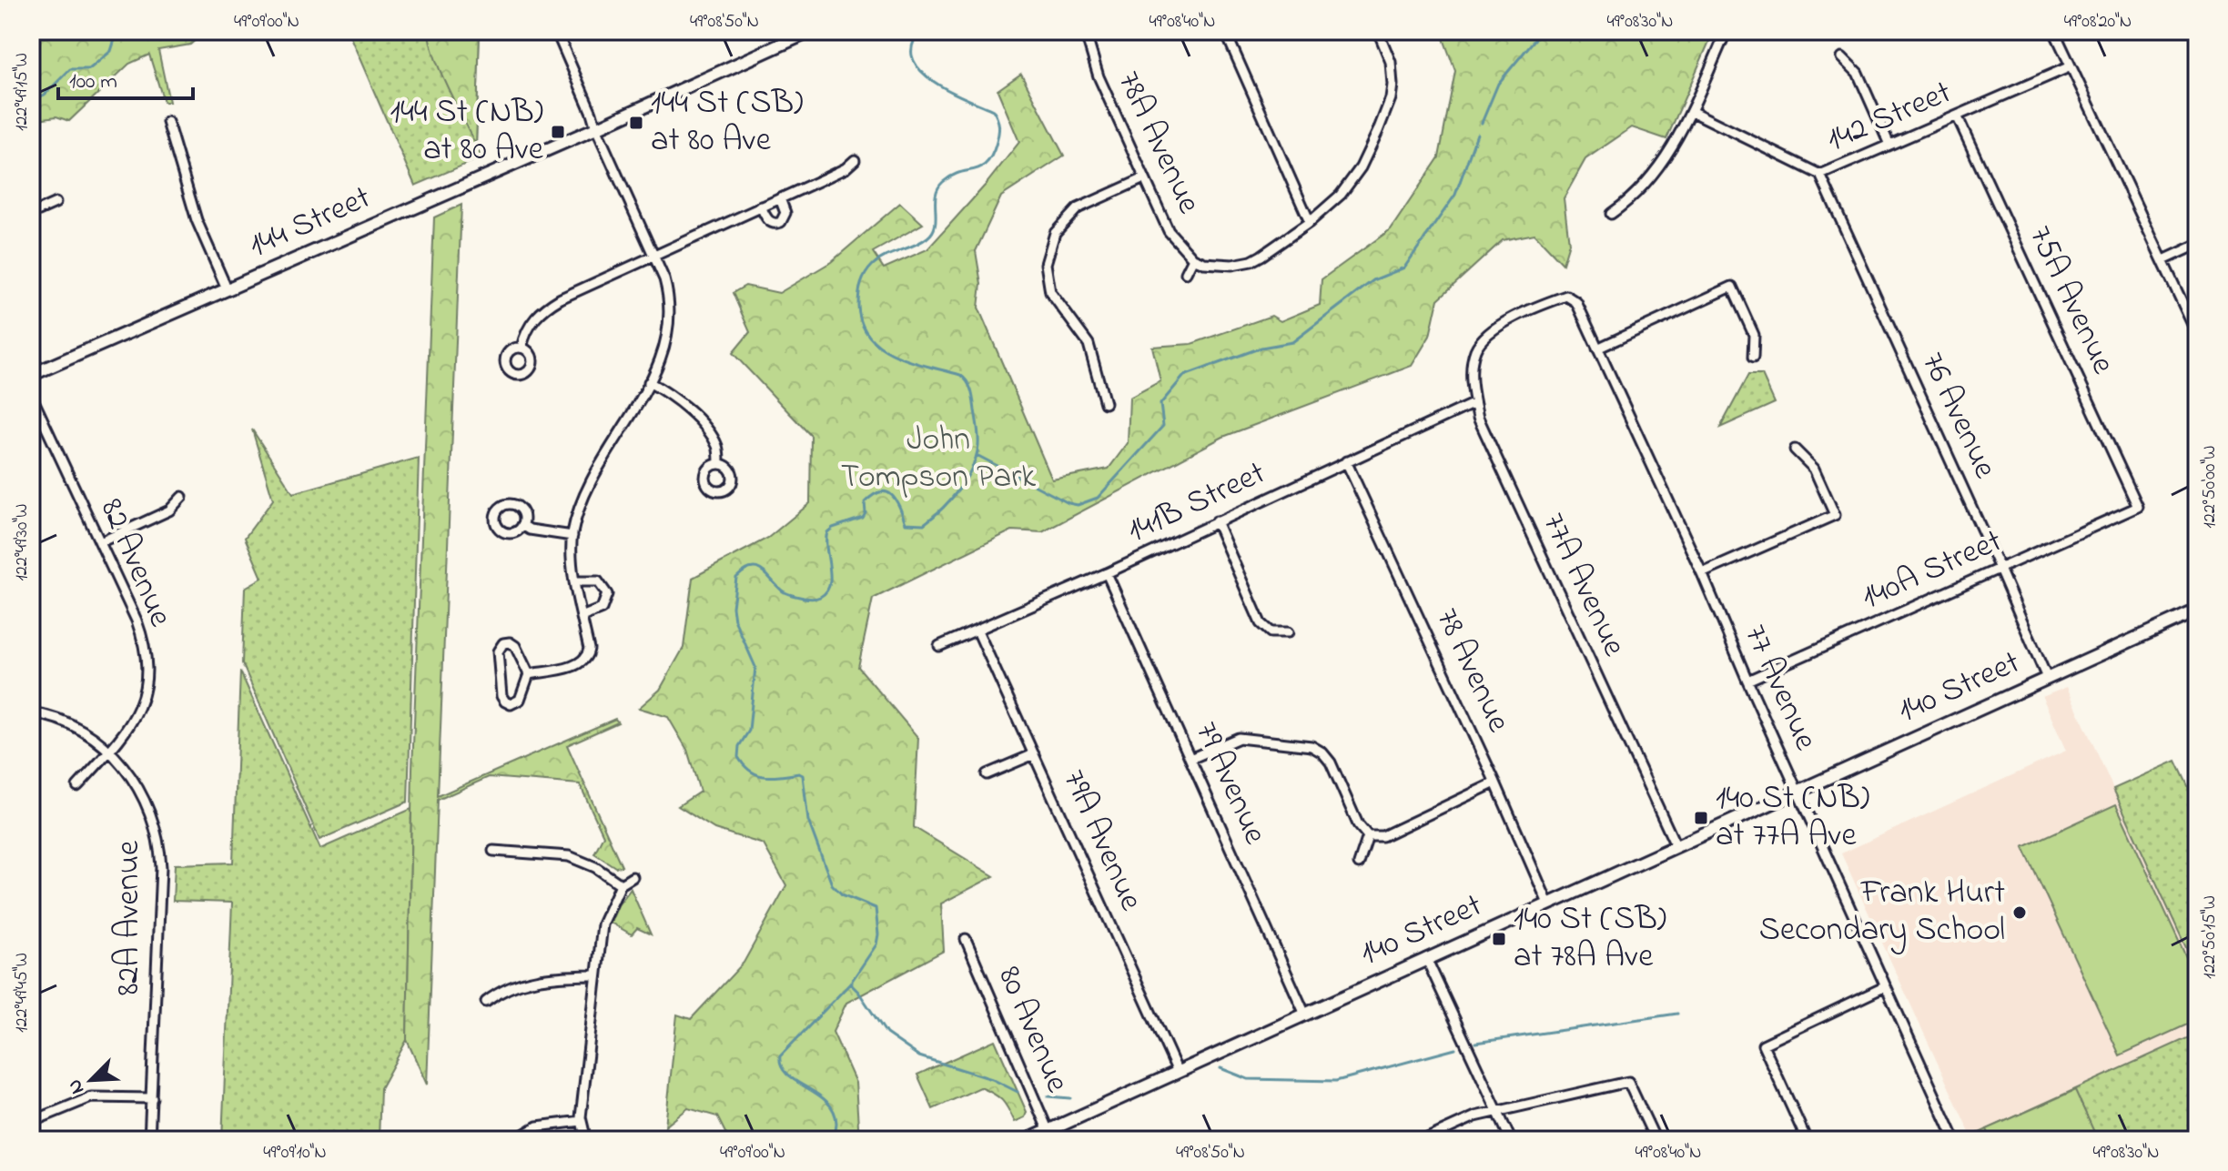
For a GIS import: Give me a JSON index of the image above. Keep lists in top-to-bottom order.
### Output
{
  "streets": {
    "main road": ["144 Street", "140 Street"],
    "street": [
      "142 Street",
      "78A Avenue",
      "75A Avenue",
      "76 Avenue",
      "141B Street",
      "82 Avenue",
      "140A Street",
      "77A Avenue",
      "78 Avenue",
      "77 Avenue",
      "79 Avenue",
      "79A Avenue",
      "82A Avenue",
      "80 Avenue"
    ]
  },
  "crossings": [
    ["142 Street", "75A Avenue"],
    ["142 Street", "76 Avenue"],
    ["75A Avenue", "140A Street"],
    ["76 Avenue", "140A Street"],
    ["76 Avenue", "140 Street"],
    ["141B Street", "77A Avenue"],
    ["141B Street", "78 Avenue"],
    ["141B Street", "79 Avenue"],
    ["141B Street", "79A Avenue"],
    ["82 Avenue", "82A Avenue"],
    ["140A Street", "77 Avenue"],
    ["77A Avenue", "77 Avenue"],
    ["77A Avenue", "140 Street"],
    ["78 Avenue", "140 Street"],
    ["77 Avenue", "140 Street"],
    ["140 Street", "79 Avenue"],
    ["140 Street", "79A Avenue"],
    ["140 Street", "80 Avenue"]
  ],
  "parks": ["John Tompson Park"],
  "places": {
    "transit": [
      "144 St (SB) at 80 Ave",
      "144 St (NB) at 80 Ave",
      "140 St (NB) at 77A Ave",
      "140 St (SB) at 78A Ave"
    ],
    "other": ["Frank Hurt Secondary School"]
  },
  "scale_bar": "100 m",
  "north": "bottom left",
  "coordinates": [
    "49°09'00\"N",
    "49°08'50\"N",
    "49°08'40\"N",
    "49°08'30\"N",
    "49°08'20\"N",
    "122°49'15\"W",
    "122°50'00\"W",
    "122°49'30\"W",
    "122°50'15\"W",
    "122°49'45\"W",
    "49°09'10\"N"
  ]
}
